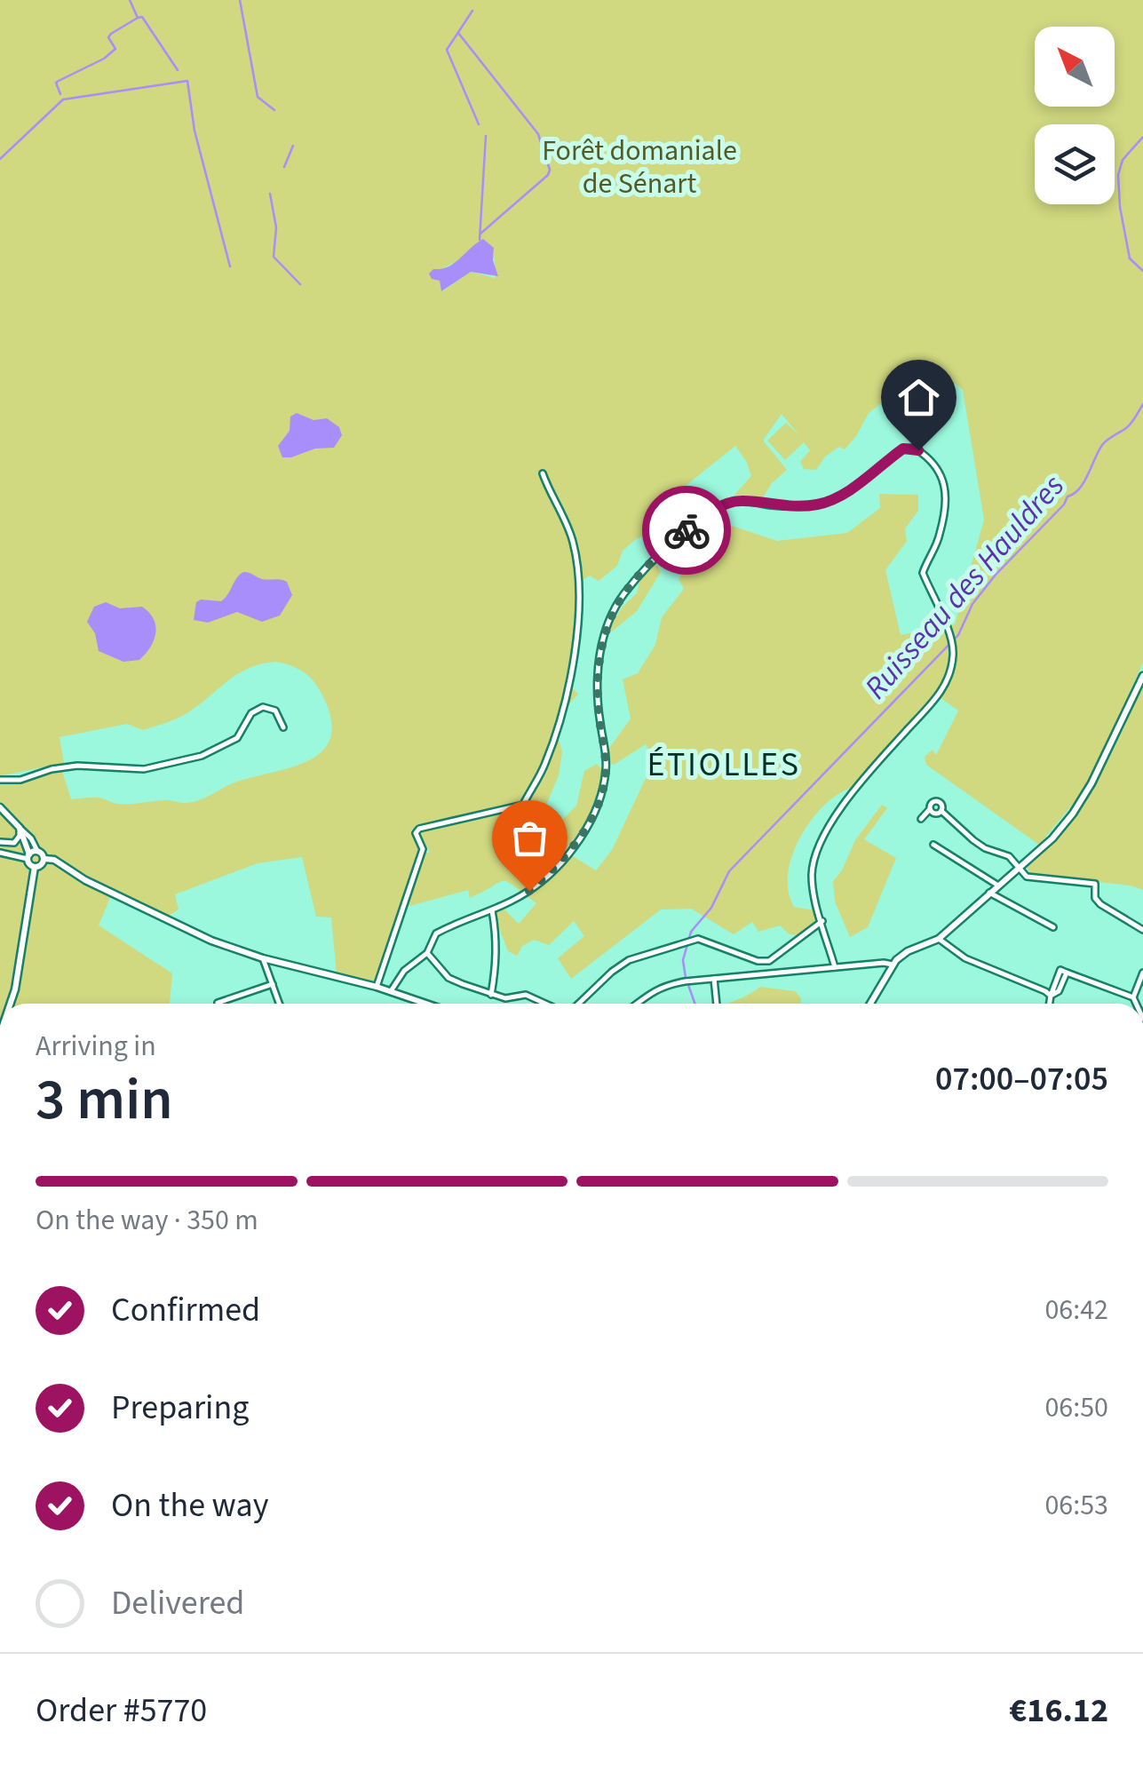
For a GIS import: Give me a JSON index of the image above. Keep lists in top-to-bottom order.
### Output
{
  "districts": ["ÉTIOLLES"],
  "water": ["Ruisseau des Hauldres"],
  "parks": ["Forêt domaniale de Sénart"],
  "north": "top left",
  "page": {
    "heading": ["3 min", "Arriving in", "07:00–07:05"],
    "panel": ["Order #5770", "€16.12"],
    "bar": "On the way · 350 m",
    "list": [
      ["Confirmed", "06:42"],
      ["Preparing", "06:50"],
      ["On the way", "06:53"],
      "Delivered"
    ]
  }
}
